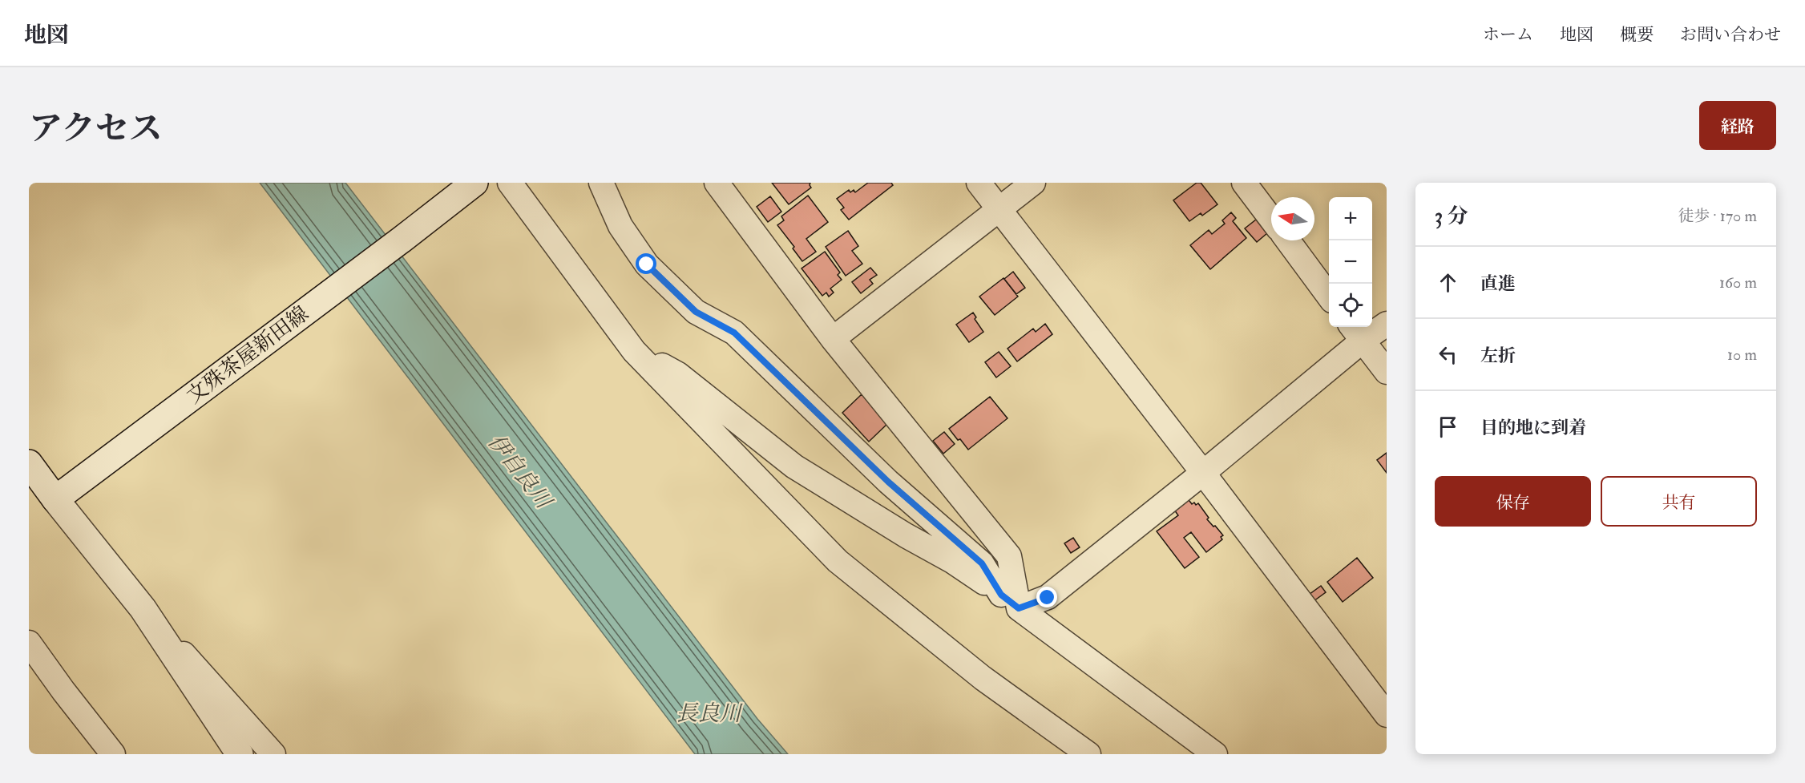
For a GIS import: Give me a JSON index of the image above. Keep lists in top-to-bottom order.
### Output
{
  "streets": {
    "main road": ["文殊茶屋新田線"]
  },
  "water": ["伊自良川", "長良川"],
  "north": "left",
  "page": {
    "header": "地図",
    "nav": [
      "ホーム",
      "地図",
      "概要",
      "お問い合わせ"
    ],
    "title": "アクセス",
    "buttons": [
      "経路",
      ["保存", "共有"]
    ],
    "heading": ["3 分", "徒歩 · 170 m"],
    "map_buttons": ["+", "−"],
    "list": [
      ["直進", "160 m"],
      ["左折", "10 m"],
      "目的地に到着"
    ]
  }
}
